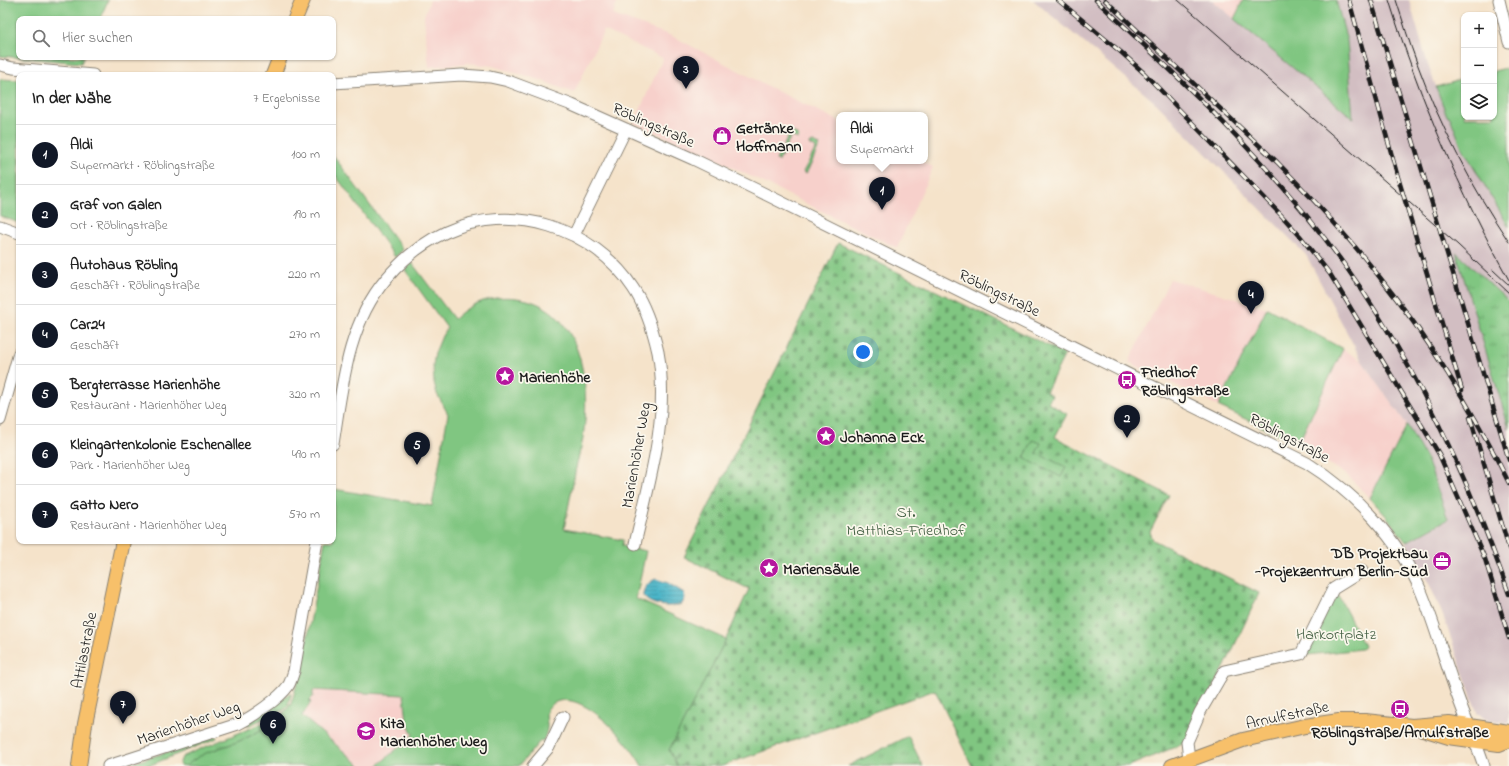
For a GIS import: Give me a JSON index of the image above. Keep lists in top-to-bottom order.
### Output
{
  "streets": {
    "main road": ["Attilastraße", "Arnulfstraße"],
    "street": ["Röblingstraße", "Marienhöher Weg"]
  },
  "crossings": [
    ["Röblingstraße", "Arnulfstraße"]
  ],
  "parks": ["St. Matthias-Friedhof", "Harkortplatz"],
  "places": {
    "shop": ["Getränke Hoffmann"],
    "place": ["Marienhöhe", "Johanna Eck", "Mariensäule"],
    "bus stop": ["Friedhof Röblingstraße", "Röblingstraße/Arnulfstraße"],
    "office": ["DB Projektbau -Projekzentrum Berlin-Süd"],
    "school or university": ["Kita Marienhöher Weg"]
  },
  "page": {
    "map_buttons": ["+", "−"],
    "search": "Hier suchen",
    "pins": [
      "3",
      "1",
      "4",
      "2",
      "5",
      "7",
      "6"
    ],
    "heading": ["In der Nähe", "7 Ergebnisse"],
    "popup": ["Aldi", "Supermarkt"],
    "list": [
      {
        "mark": "1",
        "name": "Aldi",
        "note": "Supermarkt · Röblingstraße",
        "value": "100 m"
      },
      {
        "mark": "2",
        "name": "Graf von Galen",
        "note": "Ort · Röblingstraße",
        "value": "190 m"
      },
      {
        "mark": "3",
        "name": "Autohaus Röbling",
        "note": "Geschäft · Röblingstraße",
        "value": "220 m"
      },
      {
        "mark": "4",
        "name": "Car24",
        "note": "Geschäft",
        "value": "270 m"
      },
      {
        "mark": "5",
        "name": "Bergterrasse Marienhöhe",
        "note": "Restaurant · Marienhöher Weg",
        "value": "320 m"
      },
      {
        "mark": "6",
        "name": "Kleingartenkolonie Eschenallee",
        "note": "Park · Marienhöher Weg",
        "value": "490 m"
      },
      {
        "mark": "7",
        "name": "Gatto Nero",
        "note": "Restaurant · Marienhöher Weg",
        "value": "570 m"
      }
    ]
  }
}
